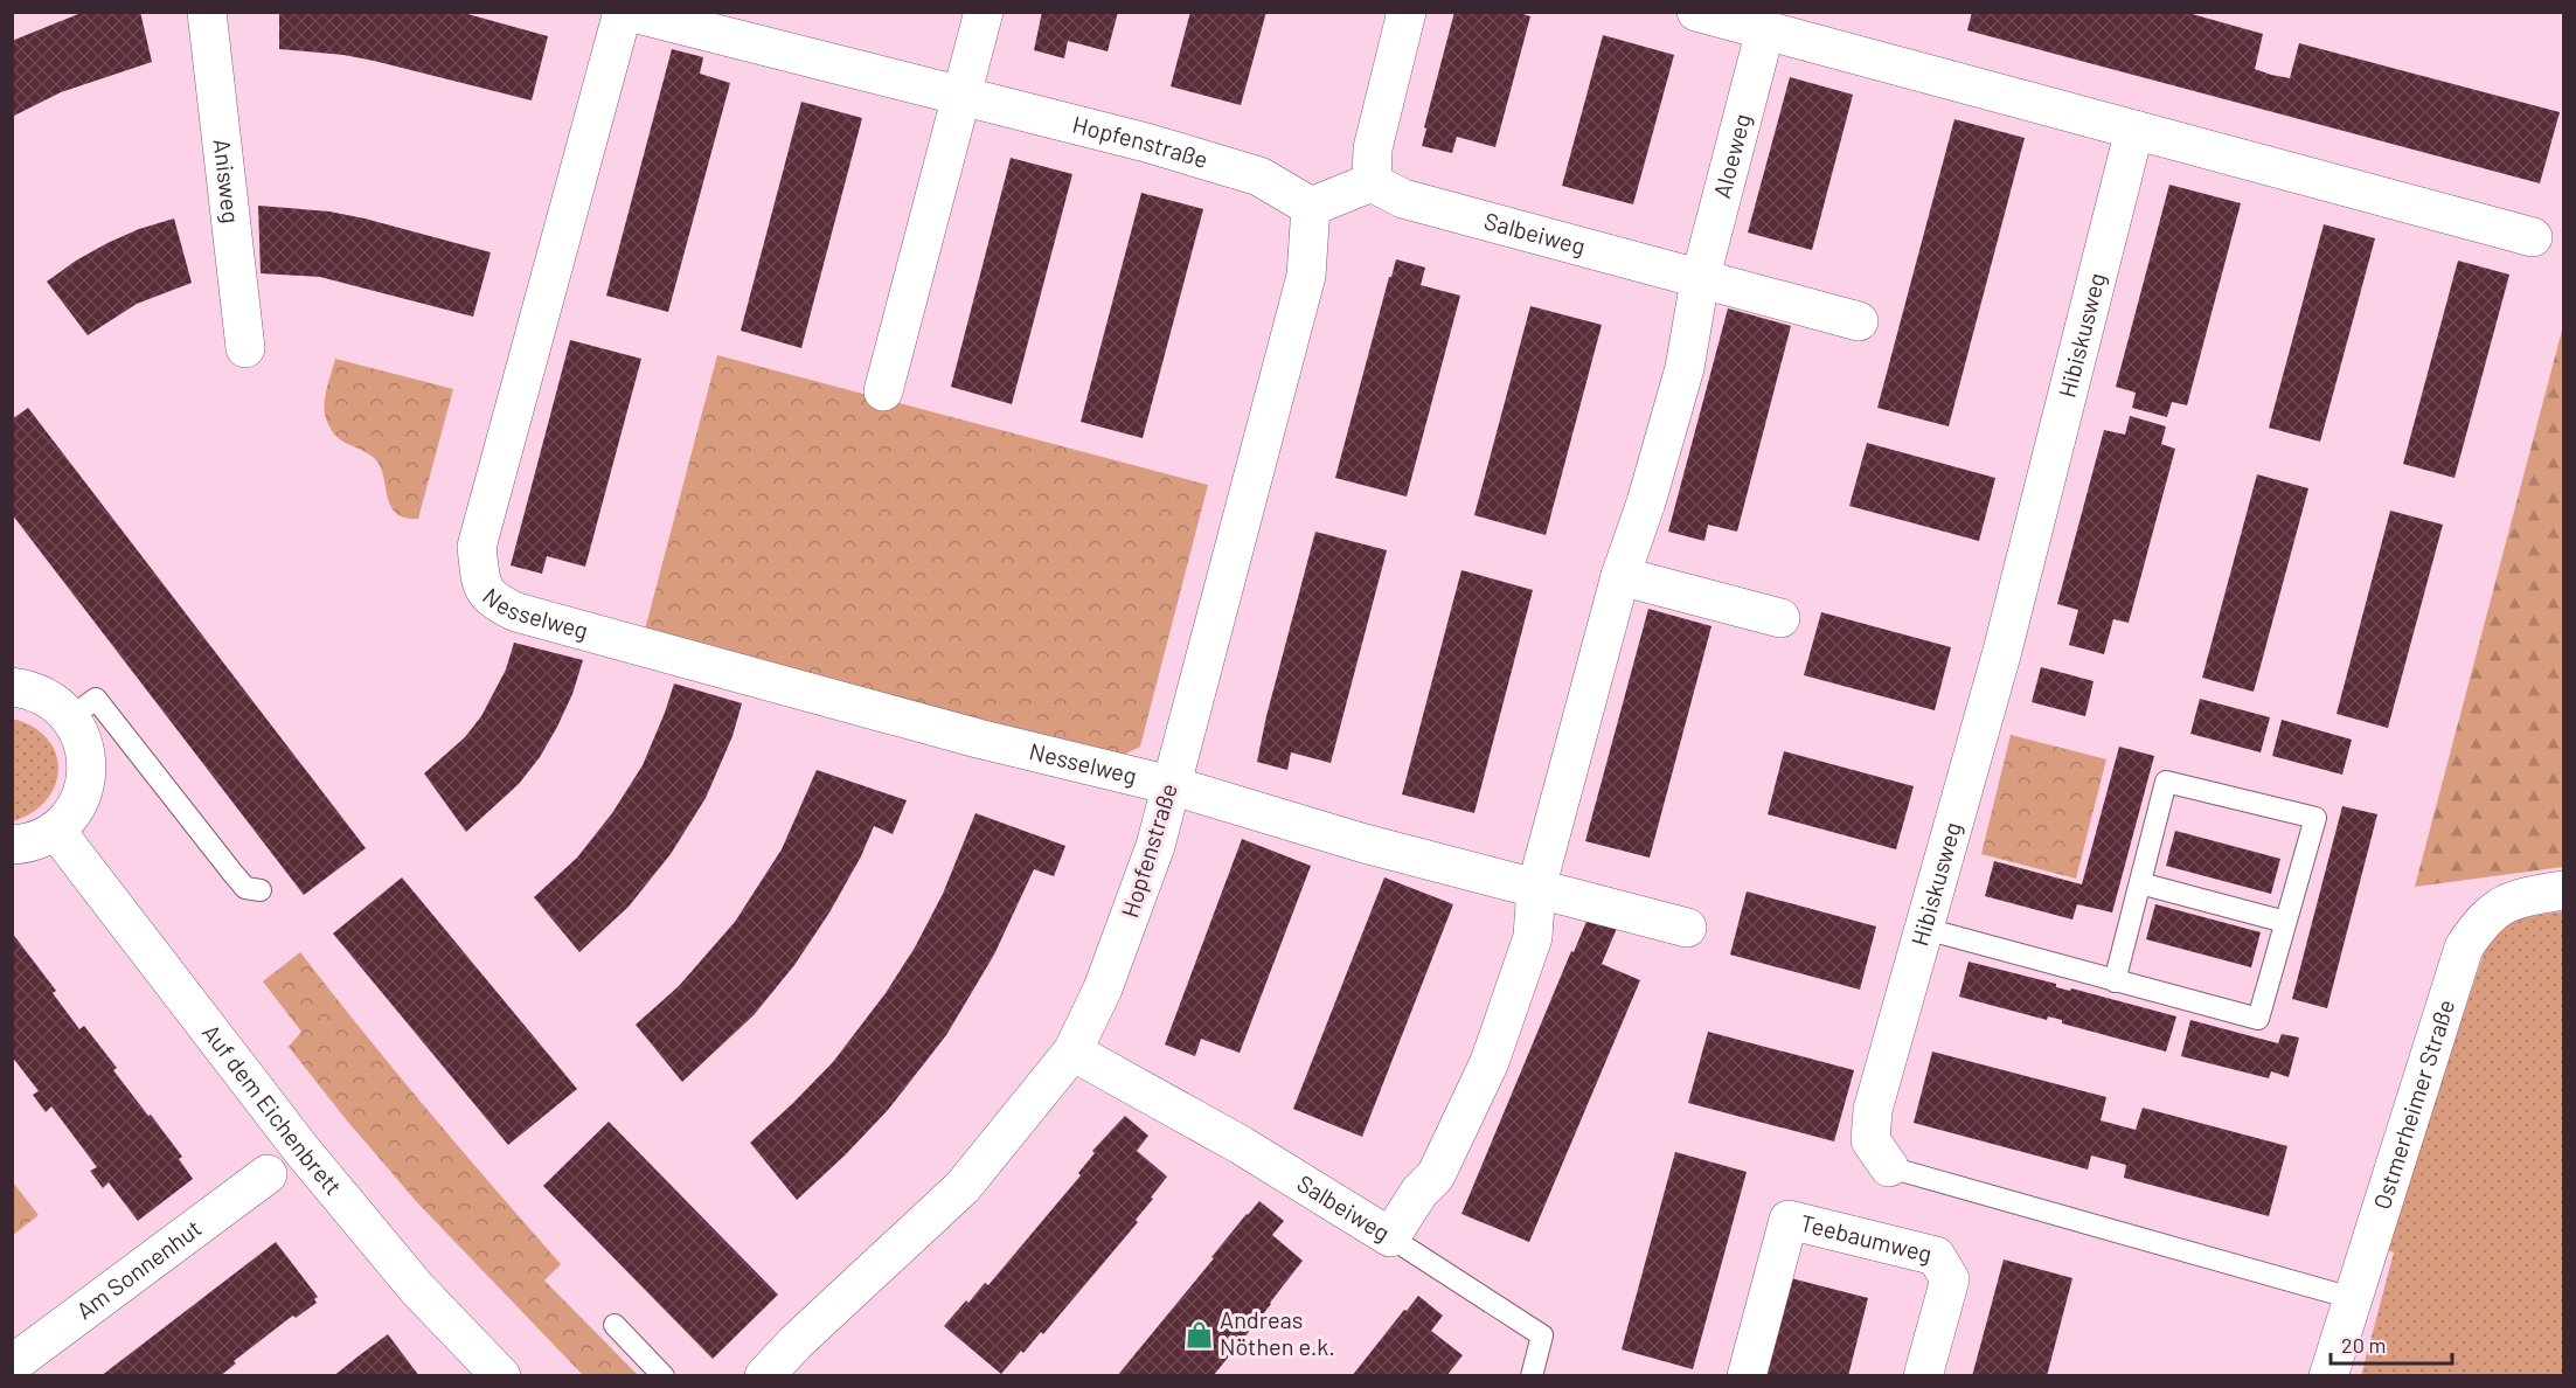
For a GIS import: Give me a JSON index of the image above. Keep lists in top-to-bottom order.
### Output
{
  "streets": {
    "street": [
      "Hopfenstraße",
      "Aloeweg",
      "Anisweg",
      "Salbeiweg",
      "Hibiskusweg",
      "Nesselweg",
      "Ostmerheimer Straße",
      "Auf dem Eichenbrett",
      "Teebaumweg",
      "Am Sonnenhut"
    ]
  },
  "crossings": [
    ["Hopfenstraße", "Salbeiweg"],
    ["Hopfenstraße", "Nesselweg"],
    ["Aloeweg", "Salbeiweg"],
    ["Hibiskusweg", "Ostmerheimer Straße"]
  ],
  "places": {
    "shop": ["Andreas Nöthen e.k."]
  },
  "scale_bar": "20 m"
}
